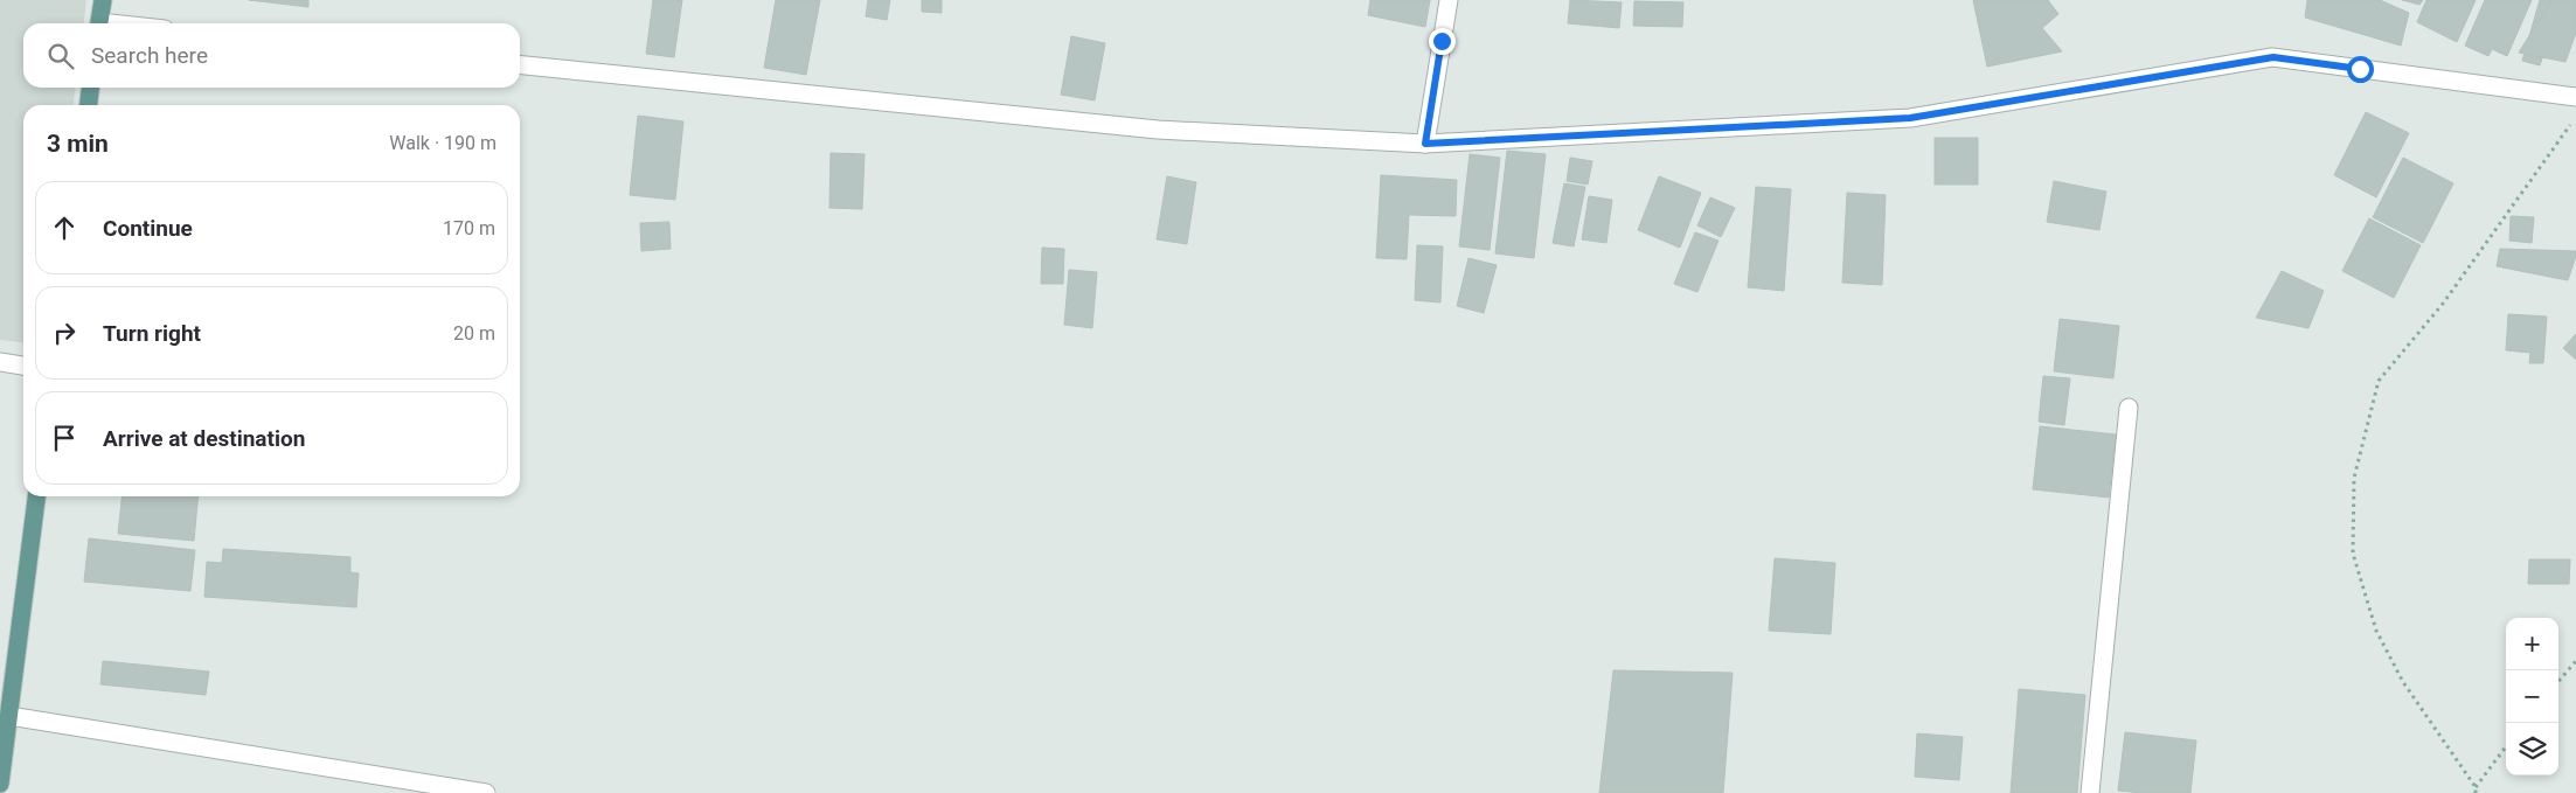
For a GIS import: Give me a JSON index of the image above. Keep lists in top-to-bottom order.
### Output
{
  "page": {
    "search": "Search here",
    "heading": ["3 min", "Walk · 190 m"],
    "list": [
      ["Continue", "170 m"],
      ["Turn right", "20 m"],
      "Arrive at destination"
    ],
    "map_buttons": ["+", "−"]
  }
}
